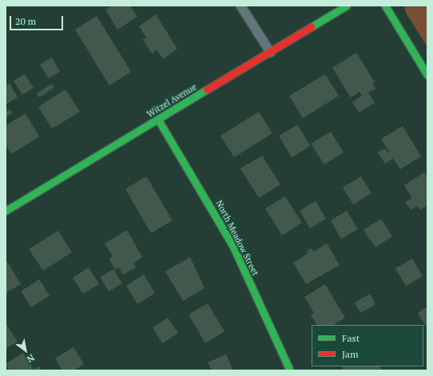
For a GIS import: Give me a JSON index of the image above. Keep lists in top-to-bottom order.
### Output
{
  "streets": {
    "main road": ["Witzel Avenue", "North Meadow Street"]
  },
  "crossings": [
    ["Witzel Avenue", "North Meadow Street"]
  ],
  "legend": ["Fast", "Jam"],
  "scale_bar": "20 m",
  "north": "bottom right"
}
